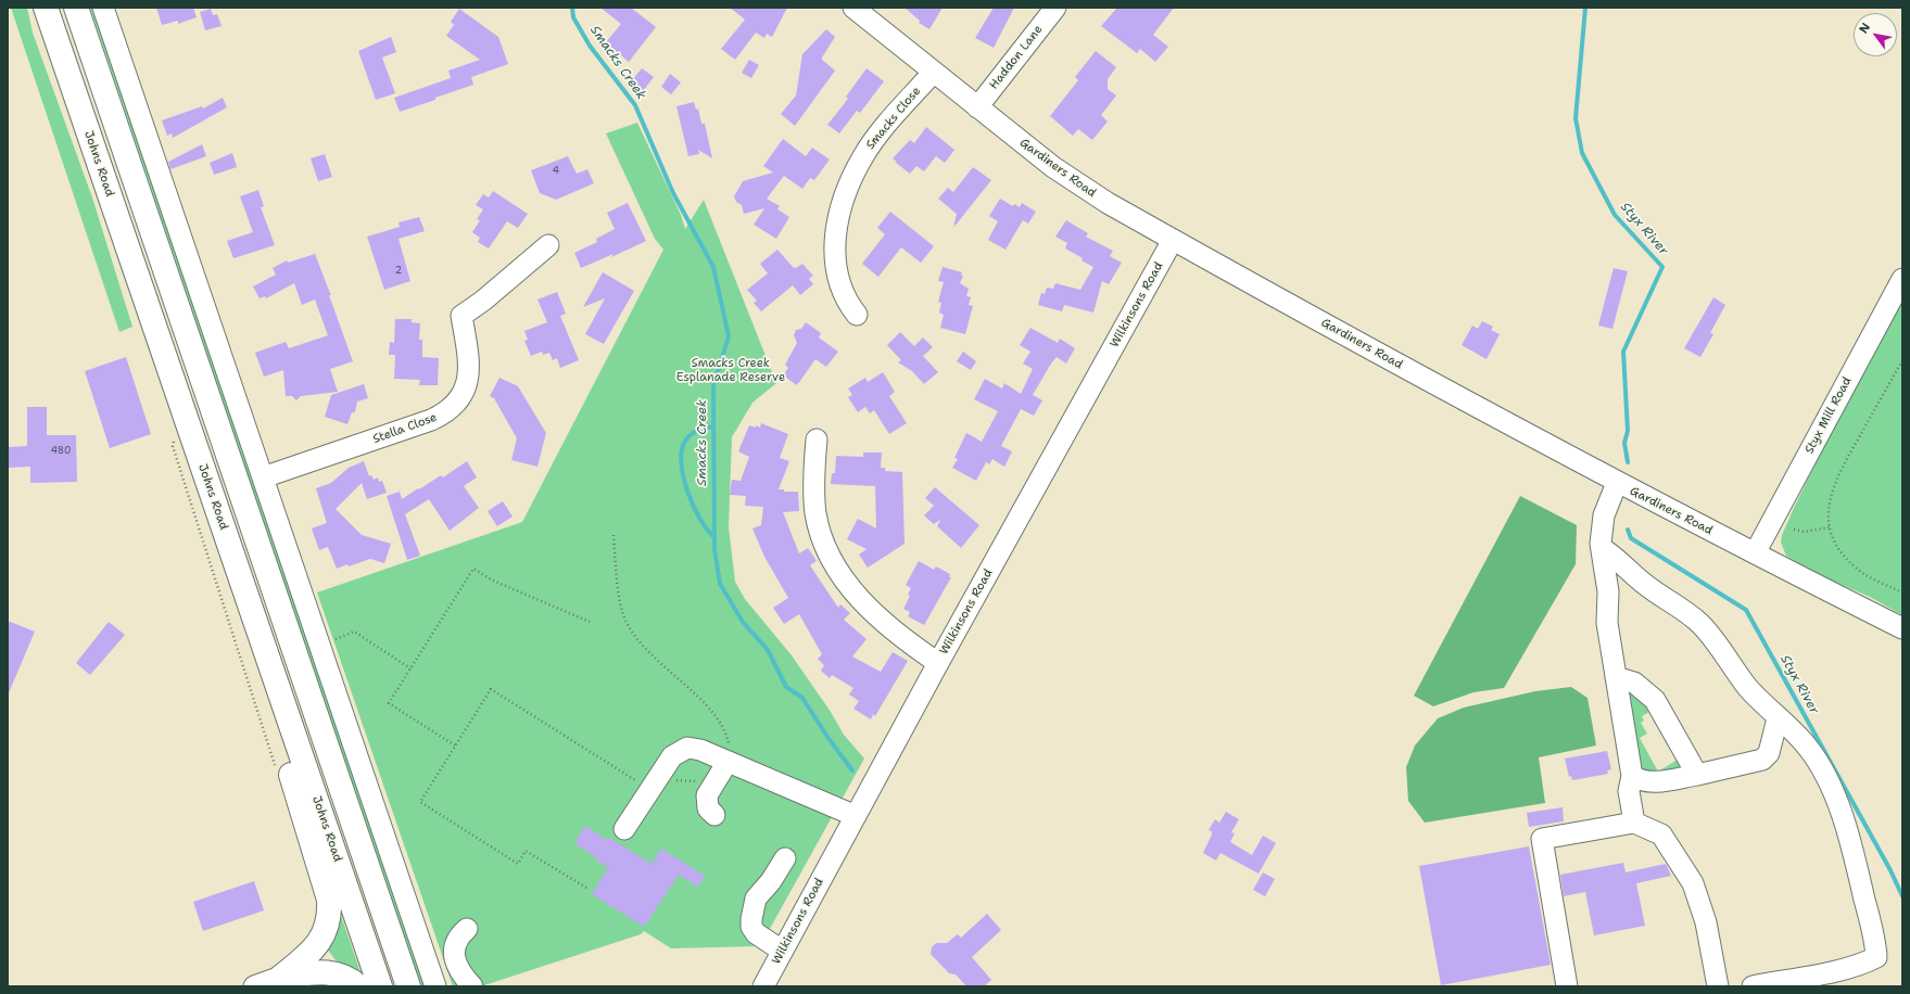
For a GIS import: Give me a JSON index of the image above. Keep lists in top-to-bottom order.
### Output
{
  "streets": {
    "highway": ["Johns Road"],
    "street": [
      "Haddon Lane",
      "Smacks Close",
      "Gardiners Road",
      "Wilkinsons Road",
      "Styx Mill Road",
      "Stella Close"
    ]
  },
  "crossings": [
    ["Haddon Lane", "Gardiners Road"],
    ["Smacks Close", "Gardiners Road"],
    ["Gardiners Road", "Wilkinsons Road"],
    ["Gardiners Road", "Styx Mill Road"]
  ],
  "water": ["Smacks Creek", "Styx River"],
  "parks": ["Smacks Creek Esplanade Reserve"],
  "house_numbers": ["4", "2", "480"],
  "north": "top left"
}
